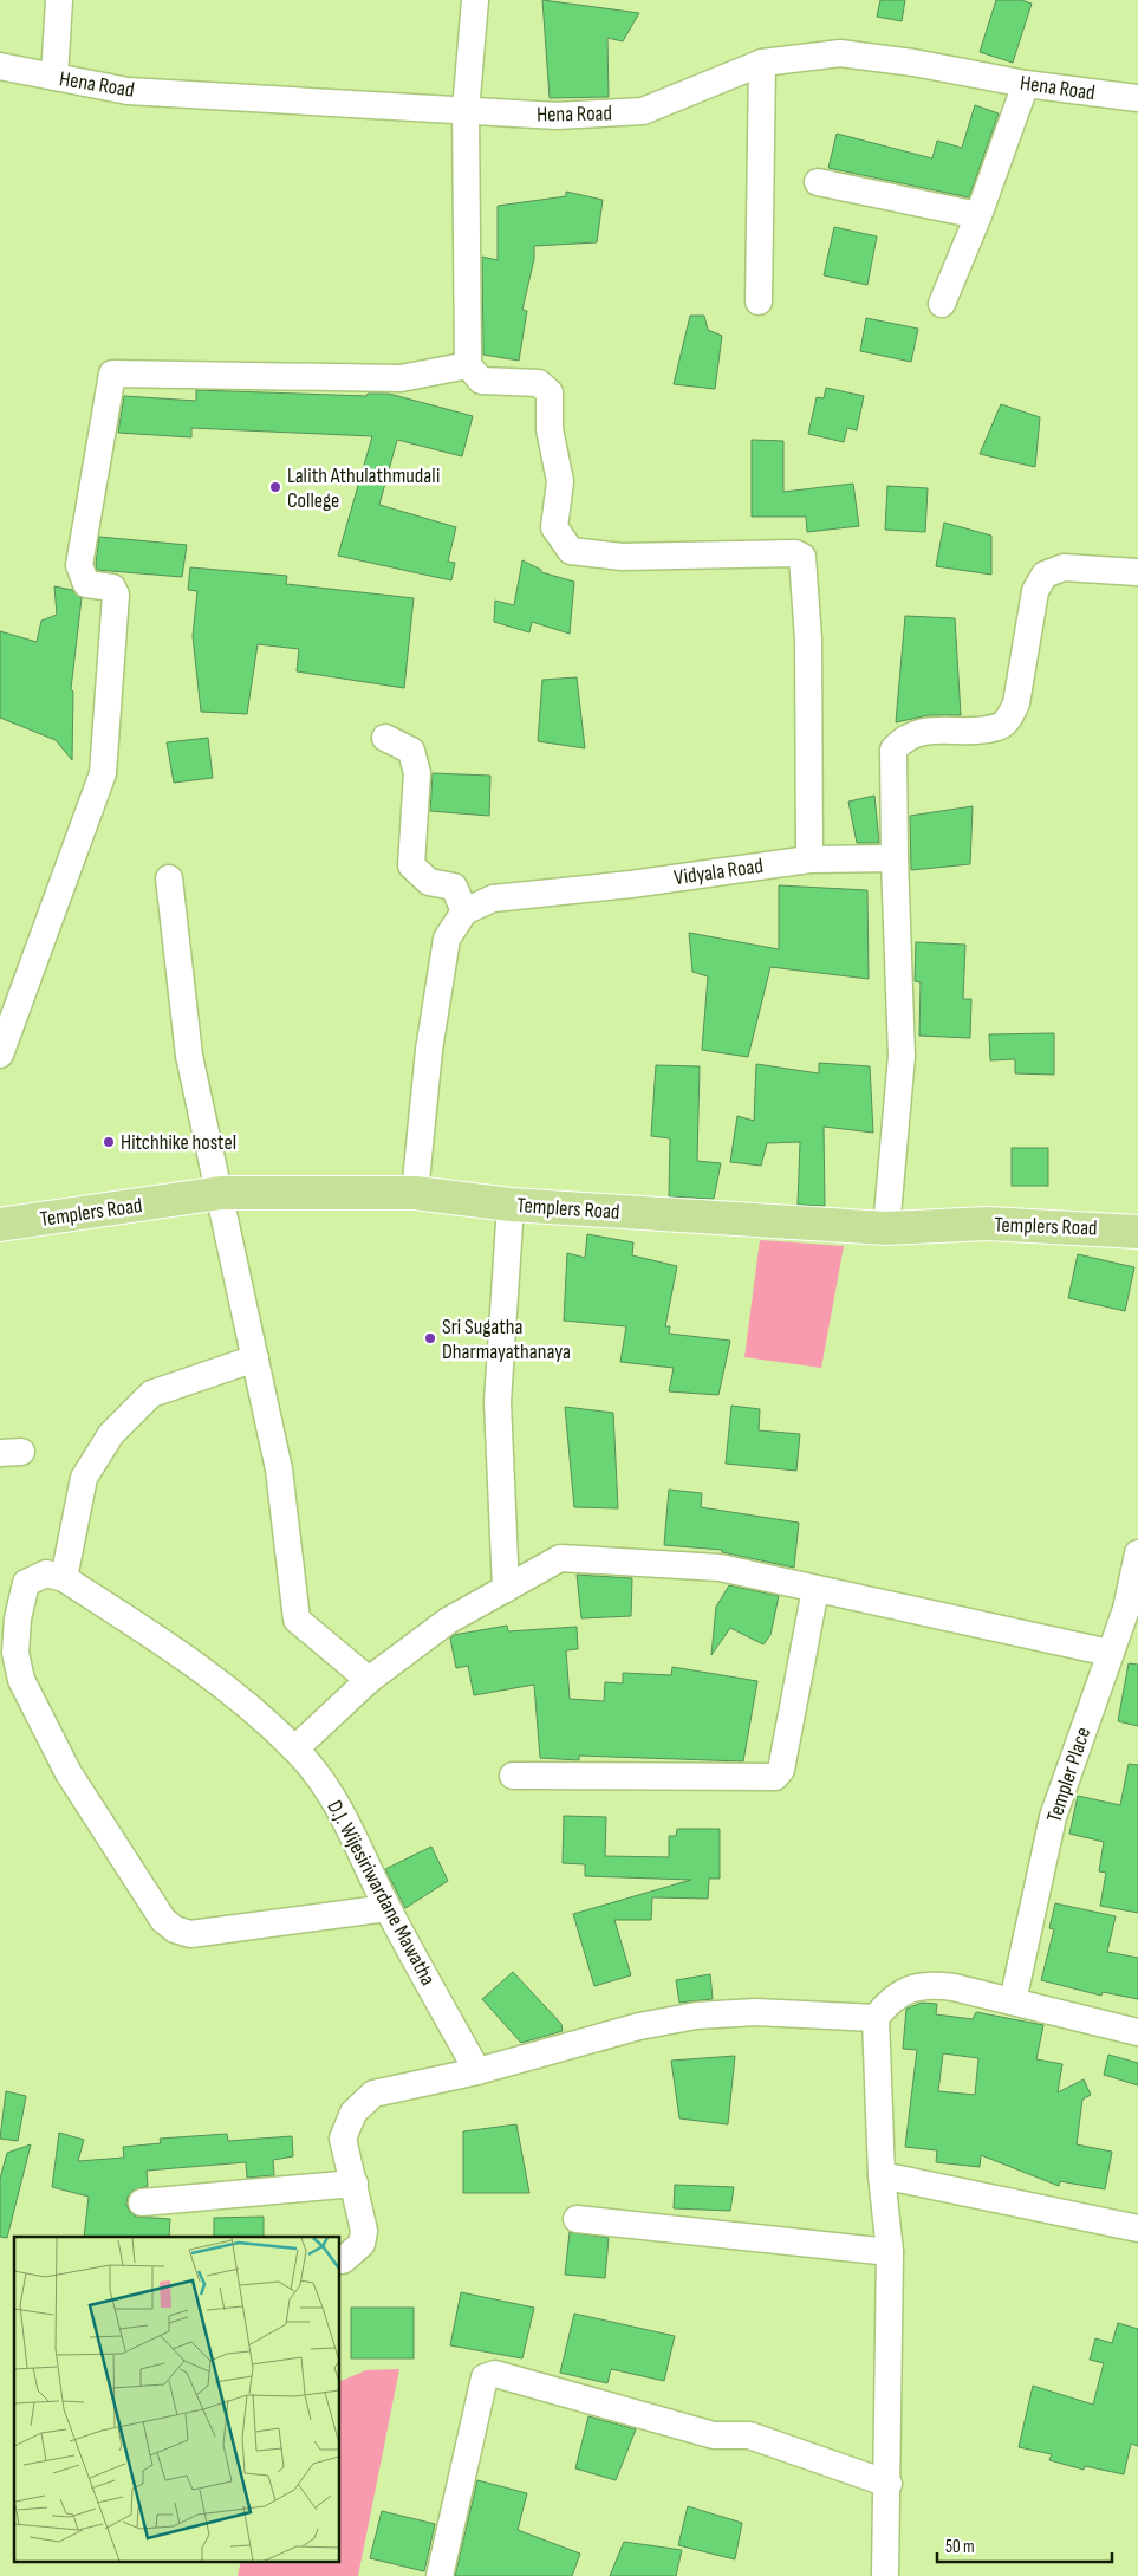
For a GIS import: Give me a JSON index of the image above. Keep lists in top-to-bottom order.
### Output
{
  "streets": {
    "main road": ["Templers Road"],
    "street": [
      "Hena Road",
      "Vidyala Road",
      "Templer Place",
      "D.J. Wijesiriwardane Mawatha"
    ]
  },
  "crossings": [
    ["Vidyala Road", "Templers Road"]
  ],
  "places": ["Lalith Athulathmudali College", "Hitchhike hostel", "Sri Sugatha Dharmayathanaya"],
  "scale_bar": "50 m"
}
